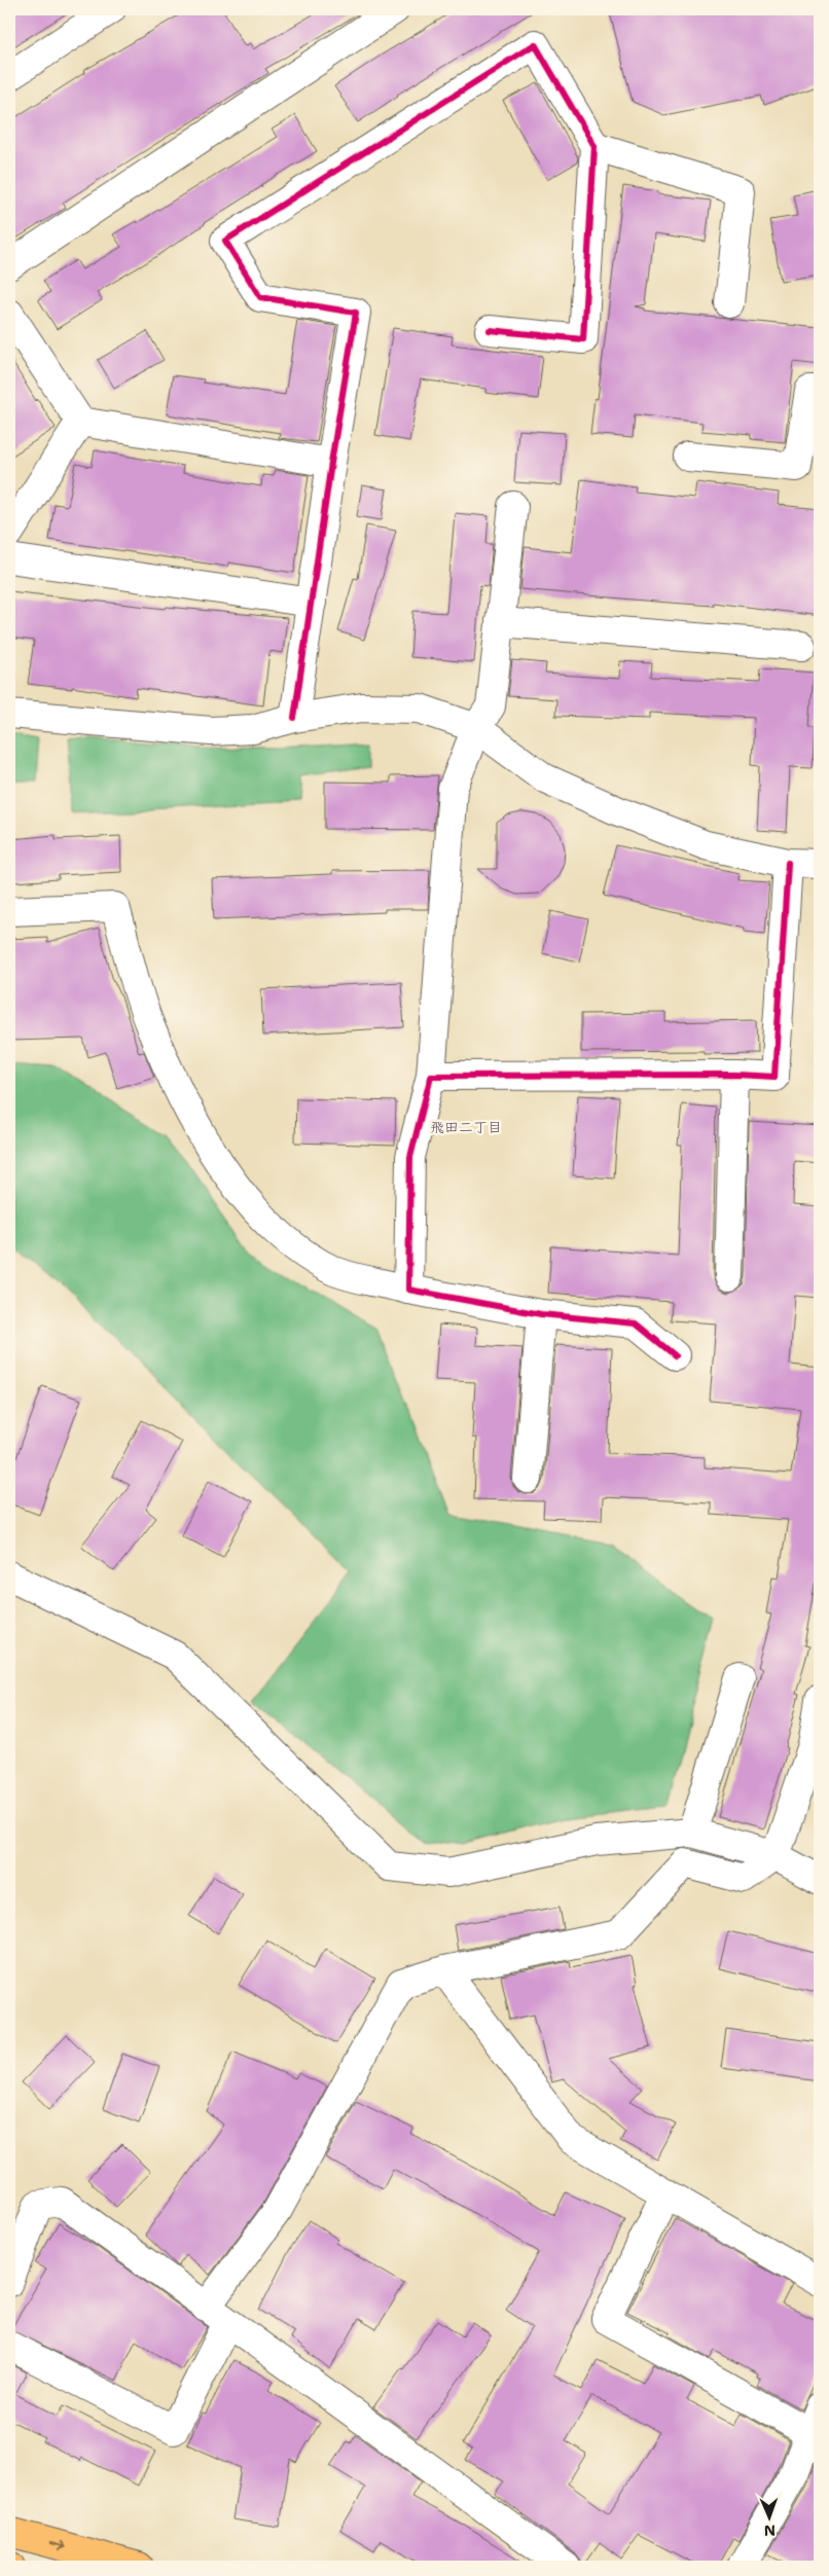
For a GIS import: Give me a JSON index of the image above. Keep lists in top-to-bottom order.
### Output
{
  "districts": ["飛田二丁目"],
  "north": "bottom"
}
